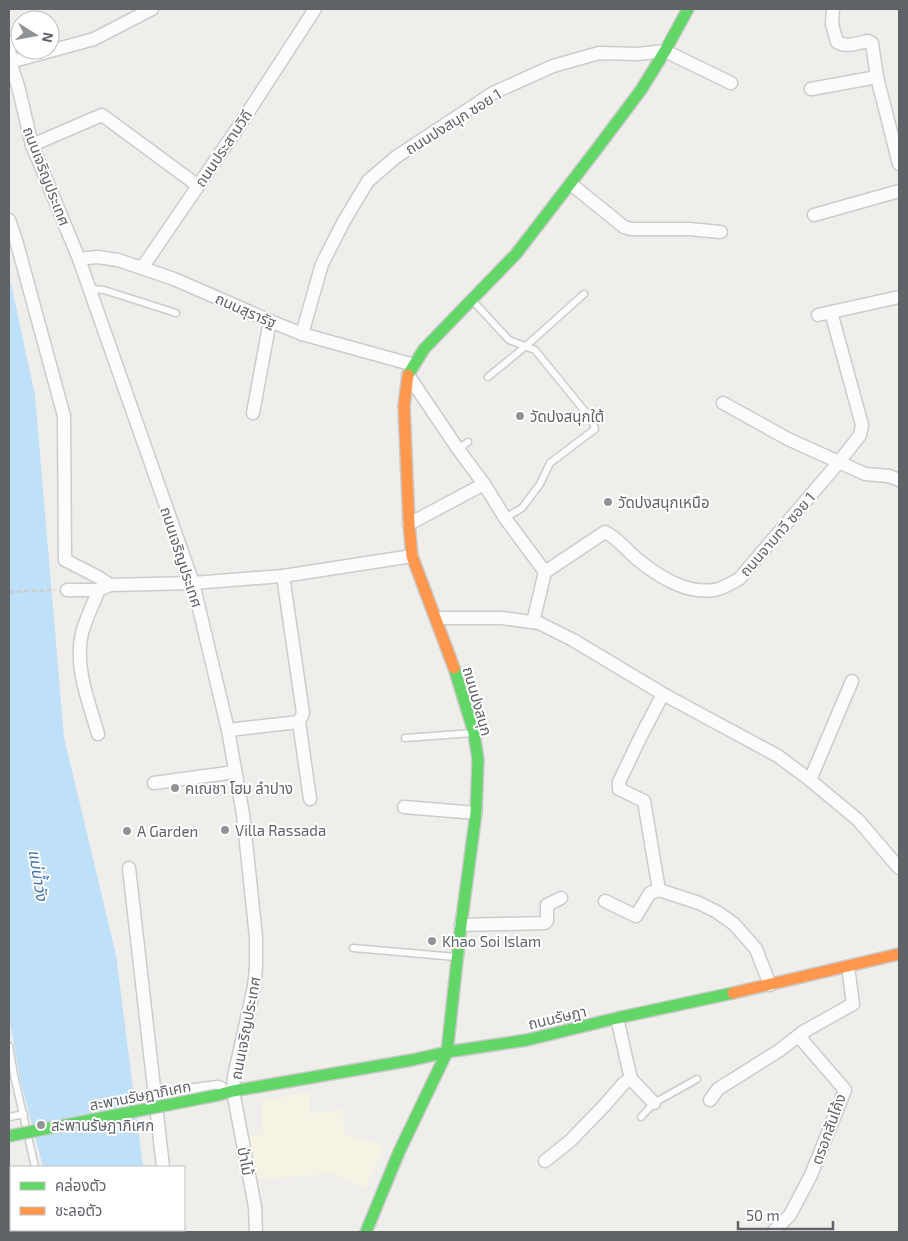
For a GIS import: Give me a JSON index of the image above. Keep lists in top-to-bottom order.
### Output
{
  "streets": {
    "street": [
      "ถนนปงสนุก ซอย 1",
      "ถนนประสานวิถี",
      "ถนนเจริญประเทศ",
      "ถนนสุรารัฐ",
      "ถนนจามทวี ซอย 1",
      "ถนนปงสนุก",
      "ถนนรัษฎา",
      "สะพานรัษฏาภิเศก",
      "ตรอกสันโค้ง",
      "ป่าไม้"
    ]
  },
  "crossings": [
    ["ถนนปงสนุก ซอย 1", "ถนนสุรารัฐ"],
    ["ถนนประสานวิถี", "ถนนสุรารัฐ"],
    ["ถนนเจริญประเทศ", "ถนนสุรารัฐ"],
    ["ถนนเจริญประเทศ", "ถนนรัษฎา"],
    ["ถนนเจริญประเทศ", "ป่าไม้"],
    ["ถนนสุรารัฐ", "ถนนปงสนุก"],
    ["ถนนปงสนุก", "ถนนรัษฎา"],
    ["ถนนรัษฎา", "สะพานรัษฏาภิเศก"],
    ["ถนนรัษฎา", "ป่าไม้"]
  ],
  "water": ["แม่น้ำวัง"],
  "places": [
    "วัดปงสนุกใต้",
    "วัดปงสนุกเหนือ",
    "คเณชา โฮม ลำปาง",
    "Villa Rassada",
    "A Garden",
    "Khao Soi Islam",
    "สะพานรัษฎาภิเศก"
  ],
  "legend": ["คล่องตัว", "ชะลอตัว"],
  "scale_bar": "50 m",
  "north": "right"
}
